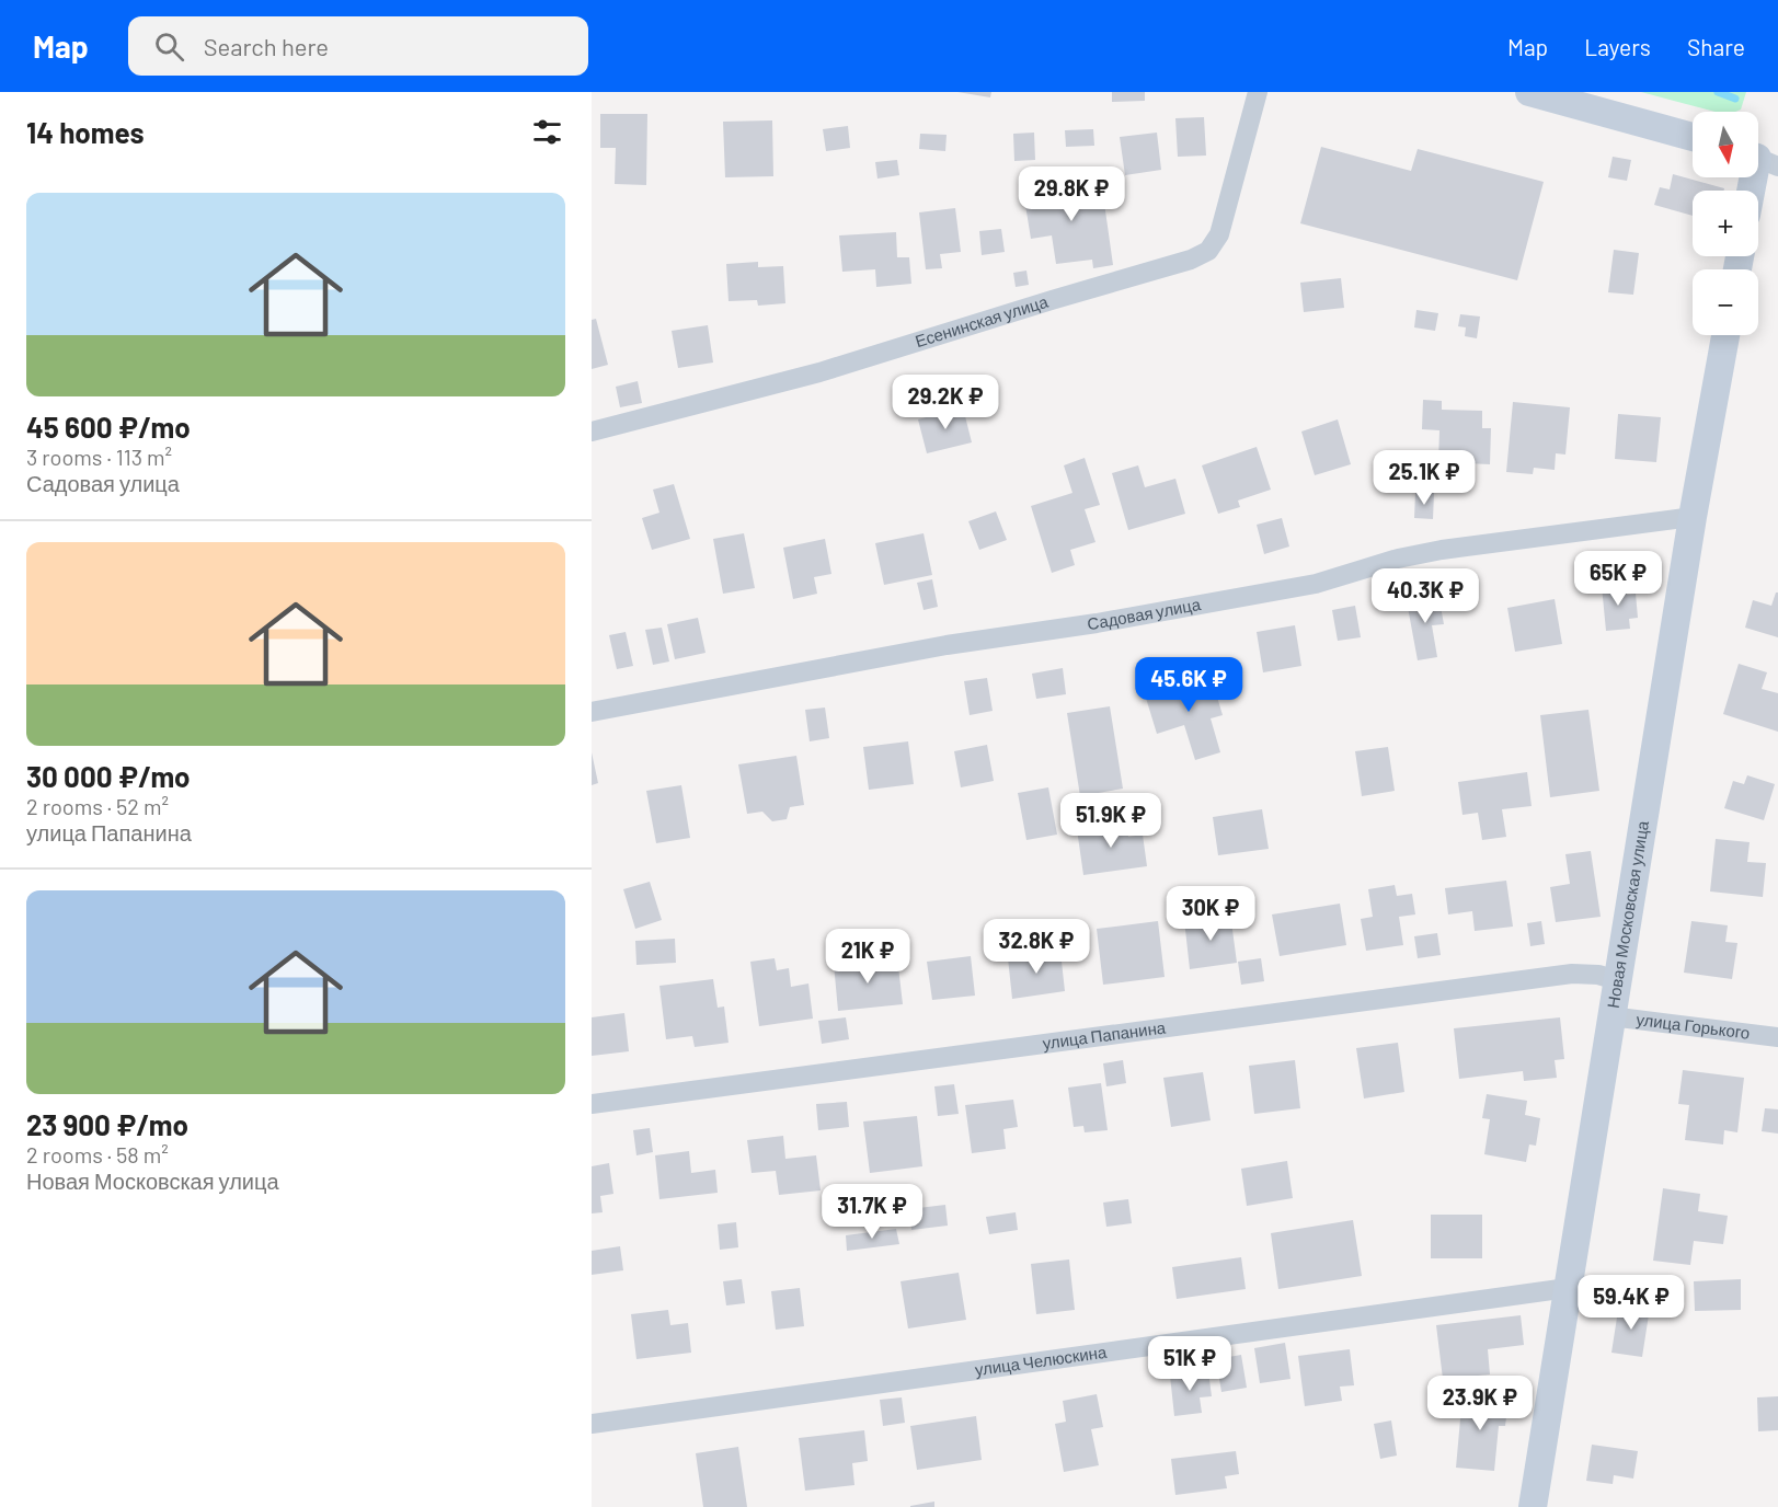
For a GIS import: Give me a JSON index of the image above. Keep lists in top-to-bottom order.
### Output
{
  "streets": {
    "street": [
      "Есенинская улица",
      "Садовая улица",
      "Новая Московская улица",
      "улица Горького",
      "улица Папанина",
      "улица Челюскина"
    ]
  },
  "crossings": [
    ["Садовая улица", "Новая Московская улица"],
    ["Новая Московская улица", "улица Горького"],
    ["Новая Московская улица", "улица Папанина"],
    ["Новая Московская улица", "улица Челюскина"]
  ],
  "north": "bottom",
  "page": {
    "header": "Map",
    "search": "Search here",
    "nav": ["Map", "Layers", "Share"],
    "heading": "14 homes",
    "map_buttons": ["+", "−"],
    "price": [
      "29.8K ₽",
      "29.2K ₽",
      "25.1K ₽",
      "65K ₽",
      "40.3K ₽",
      "45.6K ₽",
      "51.9K ₽",
      "30K ₽",
      "32.8K ₽",
      "21K ₽",
      "31.7K ₽",
      "59.4K ₽",
      "51K ₽",
      "23.9K ₽"
    ],
    "list": [
      {
        "name": "45 600 ₽/mo",
        "note": "3 rooms · 113 m² · Садовая улица"
      },
      {
        "name": "30 000 ₽/mo",
        "note": "2 rooms · 52 m² · улица Папанина"
      },
      {
        "name": "23 900 ₽/mo",
        "note": "2 rooms · 58 m² · Новая Московская улица"
      }
    ]
  }
}
